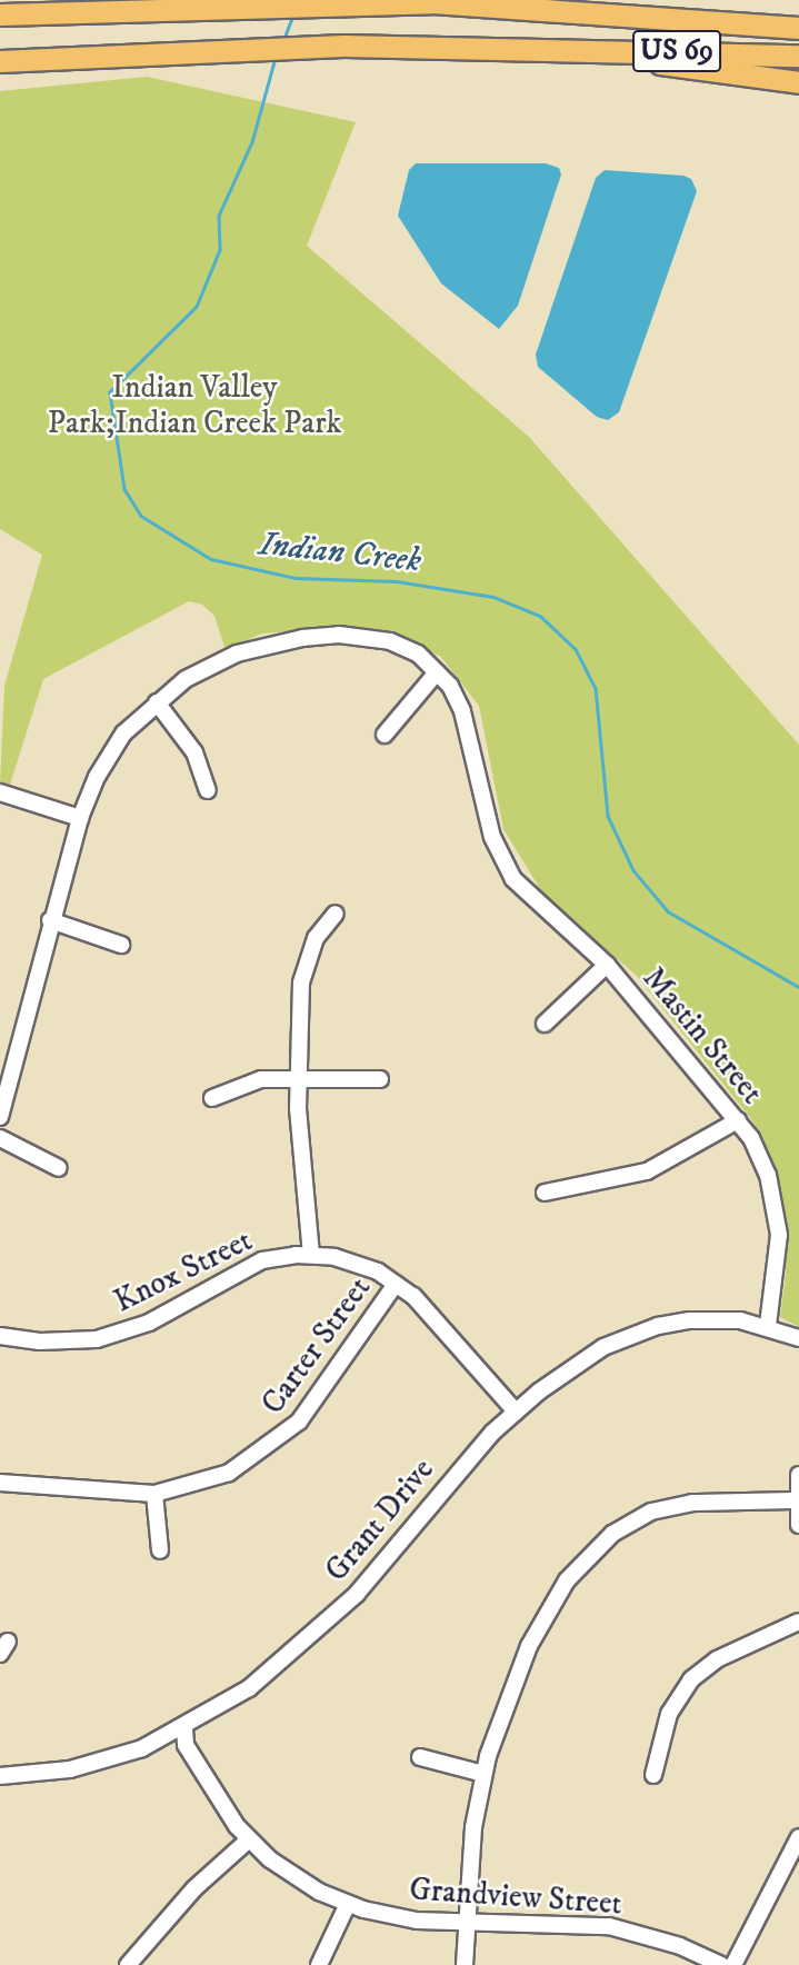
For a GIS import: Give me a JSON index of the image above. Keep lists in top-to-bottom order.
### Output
{
  "streets": {
    "highway": ["US 69"],
    "street": [
      "Mastin Street",
      "Knox Street",
      "Carter Street",
      "Grant Drive",
      "Grandview Street"
    ]
  },
  "crossings": [
    ["Mastin Street", "Grant Drive"],
    ["Knox Street", "Carter Street"],
    ["Knox Street", "Grant Drive"],
    ["Grant Drive", "Grandview Street"]
  ],
  "water": ["Indian Creek"],
  "parks": ["Indian Valley Park;Indian Creek Park"]
}
